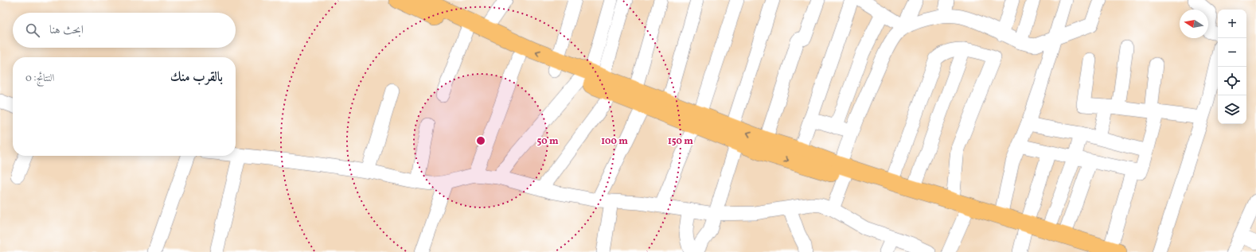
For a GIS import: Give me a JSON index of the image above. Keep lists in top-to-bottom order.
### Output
{
  "north": "left",
  "page": {
    "map_buttons": ["+", "−"],
    "search": "ابحث هنا",
    "heading": ["بالقرب منك", "النتائج: 0"]
  },
  "rings": ["50 m", "100 m", "150 m"]
}
